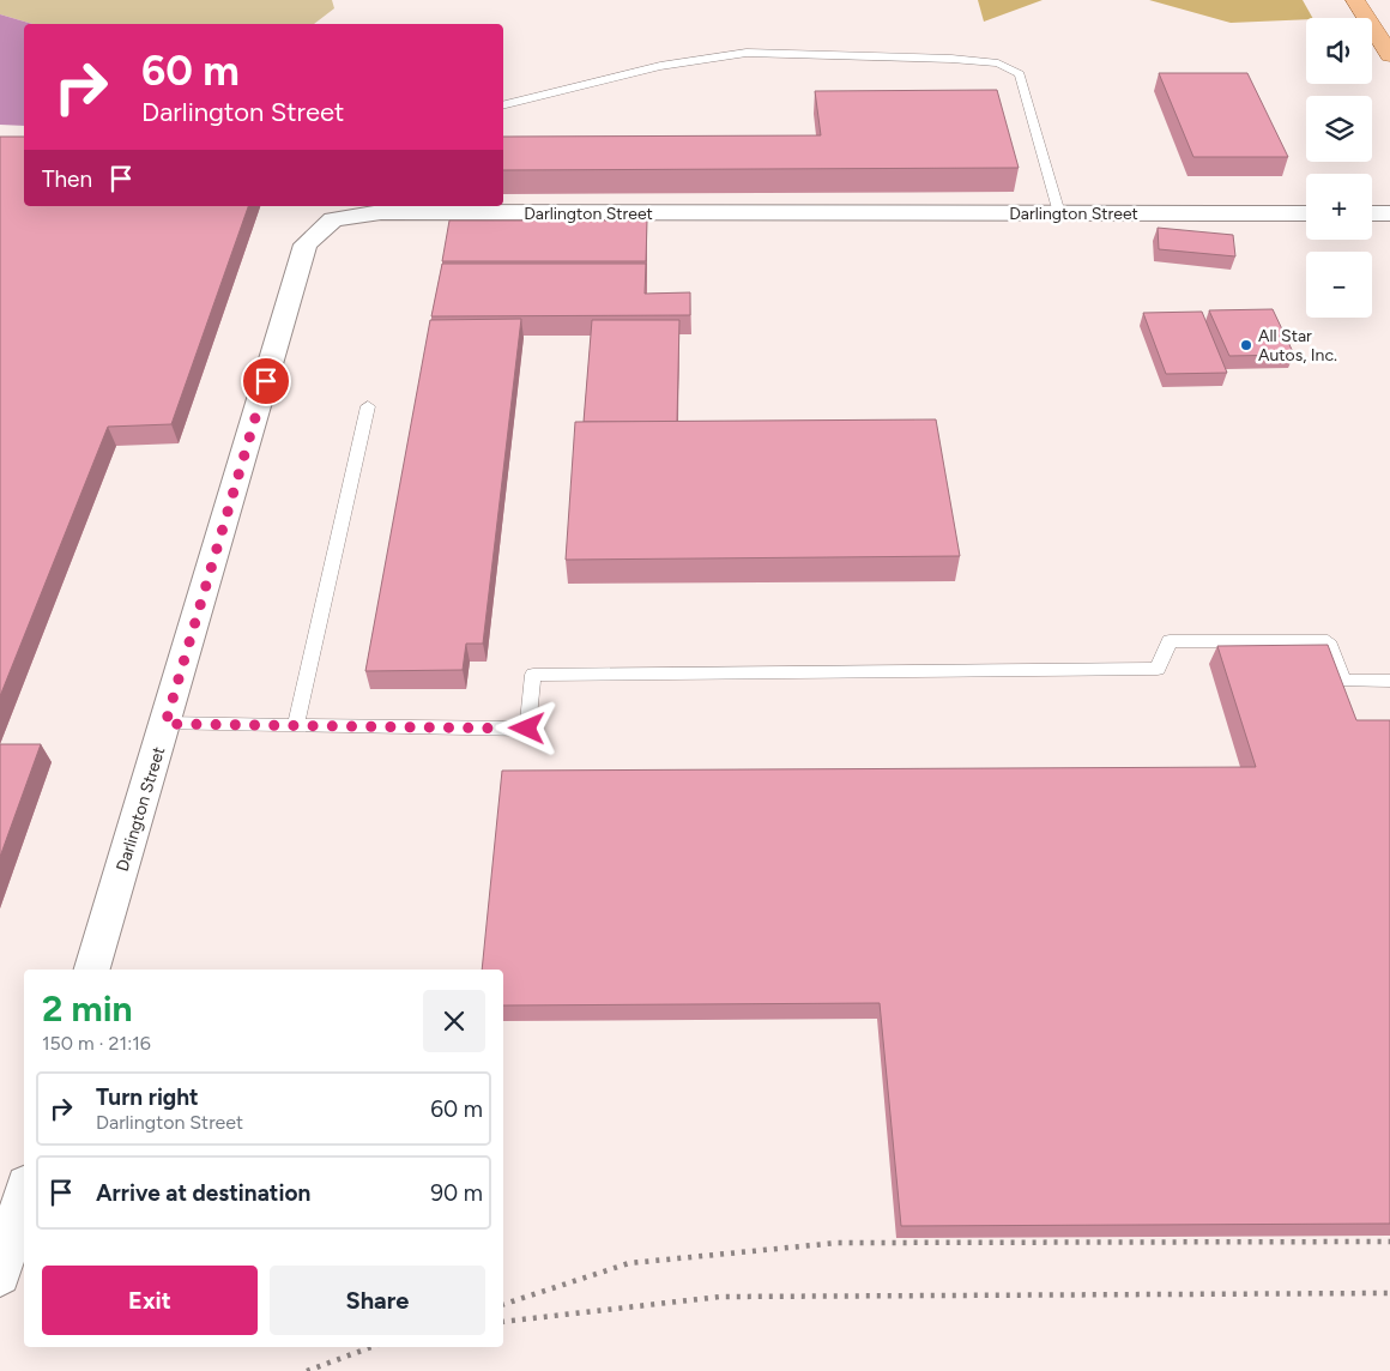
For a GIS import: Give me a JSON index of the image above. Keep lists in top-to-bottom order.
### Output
{
  "streets": {
    "street": ["Darlington Street"]
  },
  "places": ["All Star Autos, Inc."],
  "page": {
    "map_buttons": ["+", "−"],
    "turn": ["60 m", "Darlington Street"],
    "then": "Then",
    "heading": ["2 min", "150 m · 21:16"],
    "list": [
      {
        "name": "Turn right",
        "note": "Darlington Street",
        "value": "60 m"
      },
      {
        "name": "Arrive at destination",
        "value": "90 m"
      }
    ],
    "buttons": ["Exit", "Share"]
  }
}
